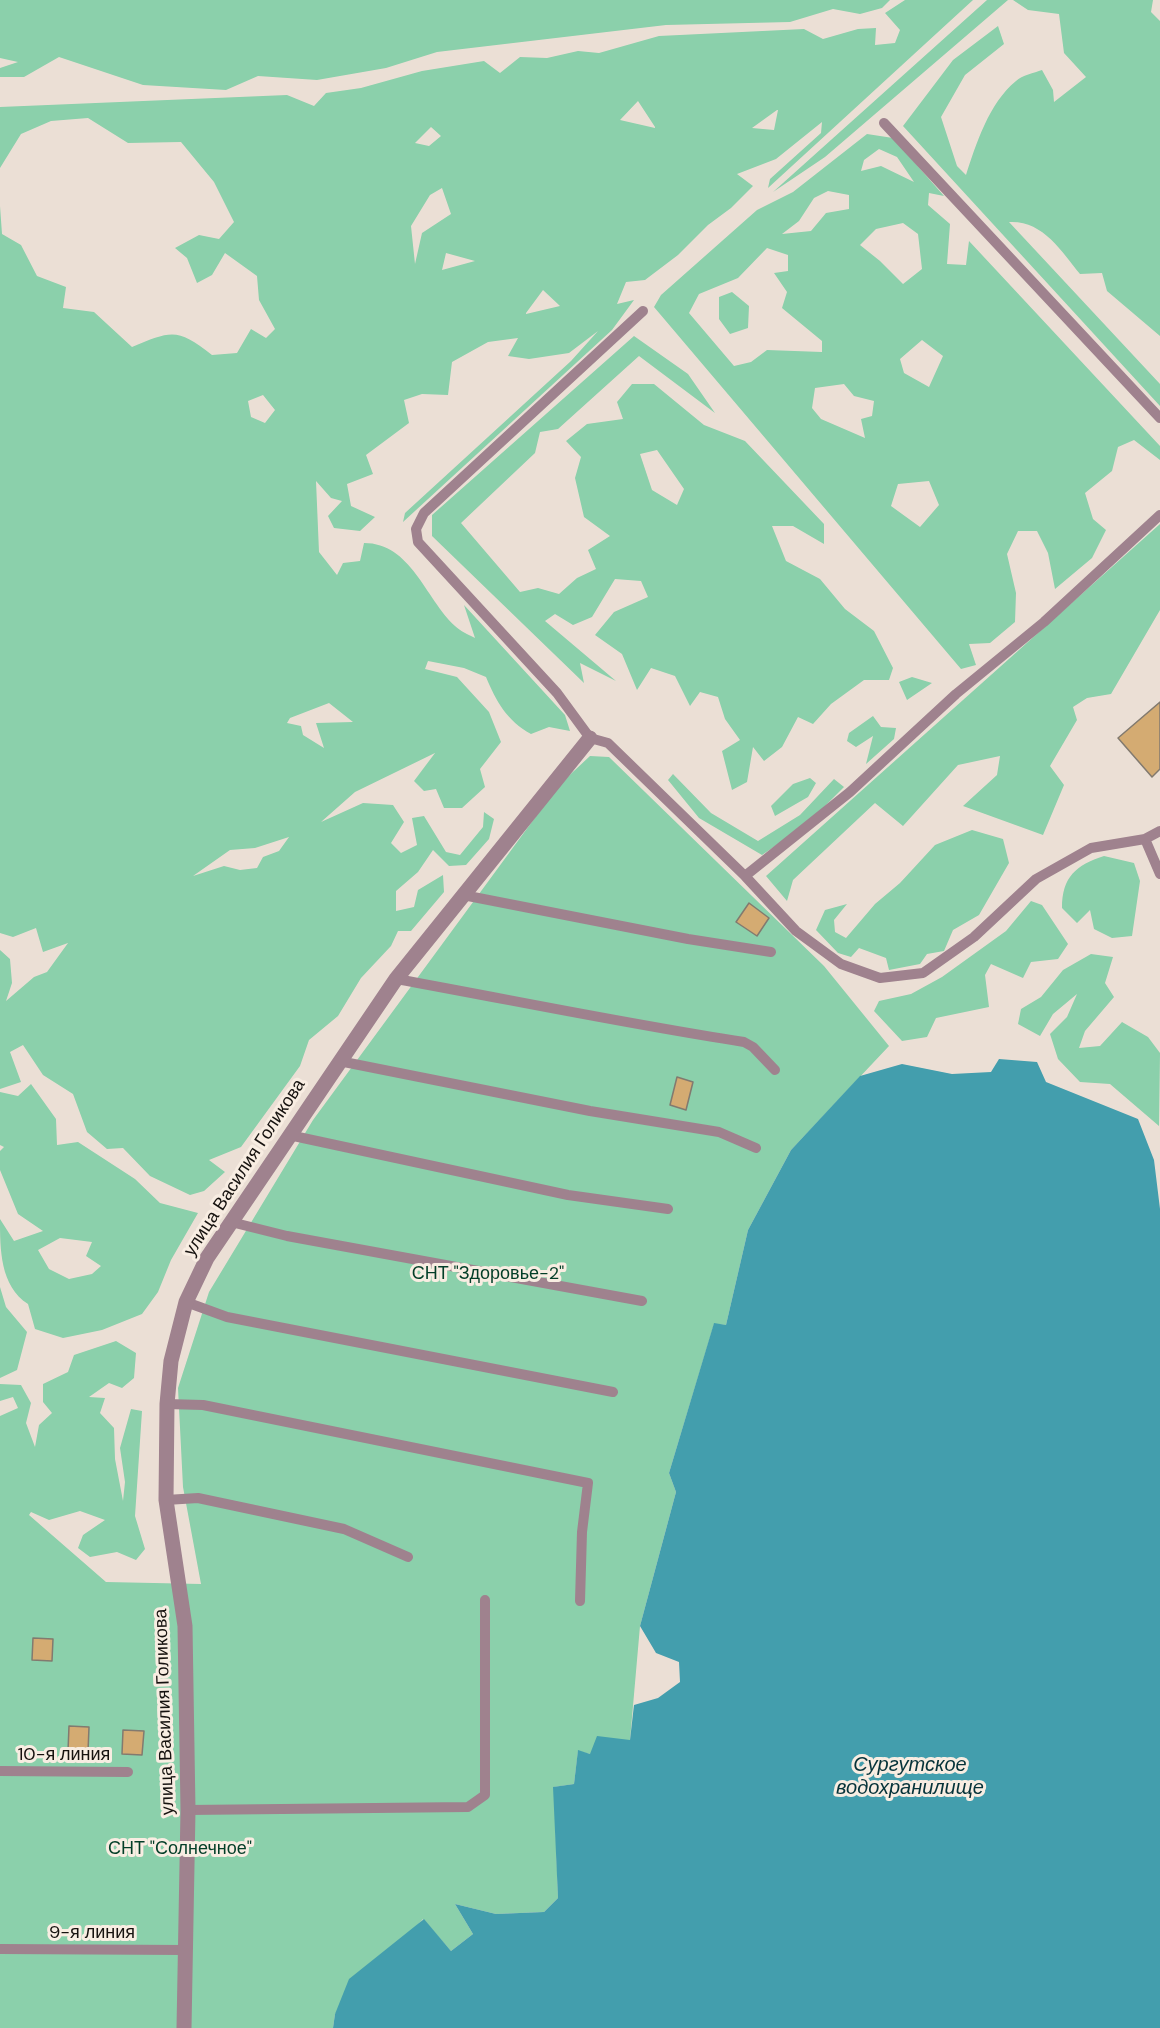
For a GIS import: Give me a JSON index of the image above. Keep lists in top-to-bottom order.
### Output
{
  "streets": {
    "street": ["улица Василия Голикова"],
    "lane": ["10-я линия", "9-я линия"]
  },
  "crossings": [
    ["улица Василия Голикова", "9-я линия"]
  ],
  "water": ["Сургутское водохранилище"],
  "parks": ["СНТ \"Здоровье-2\"", "СНТ \"Солнечное\""]
}
